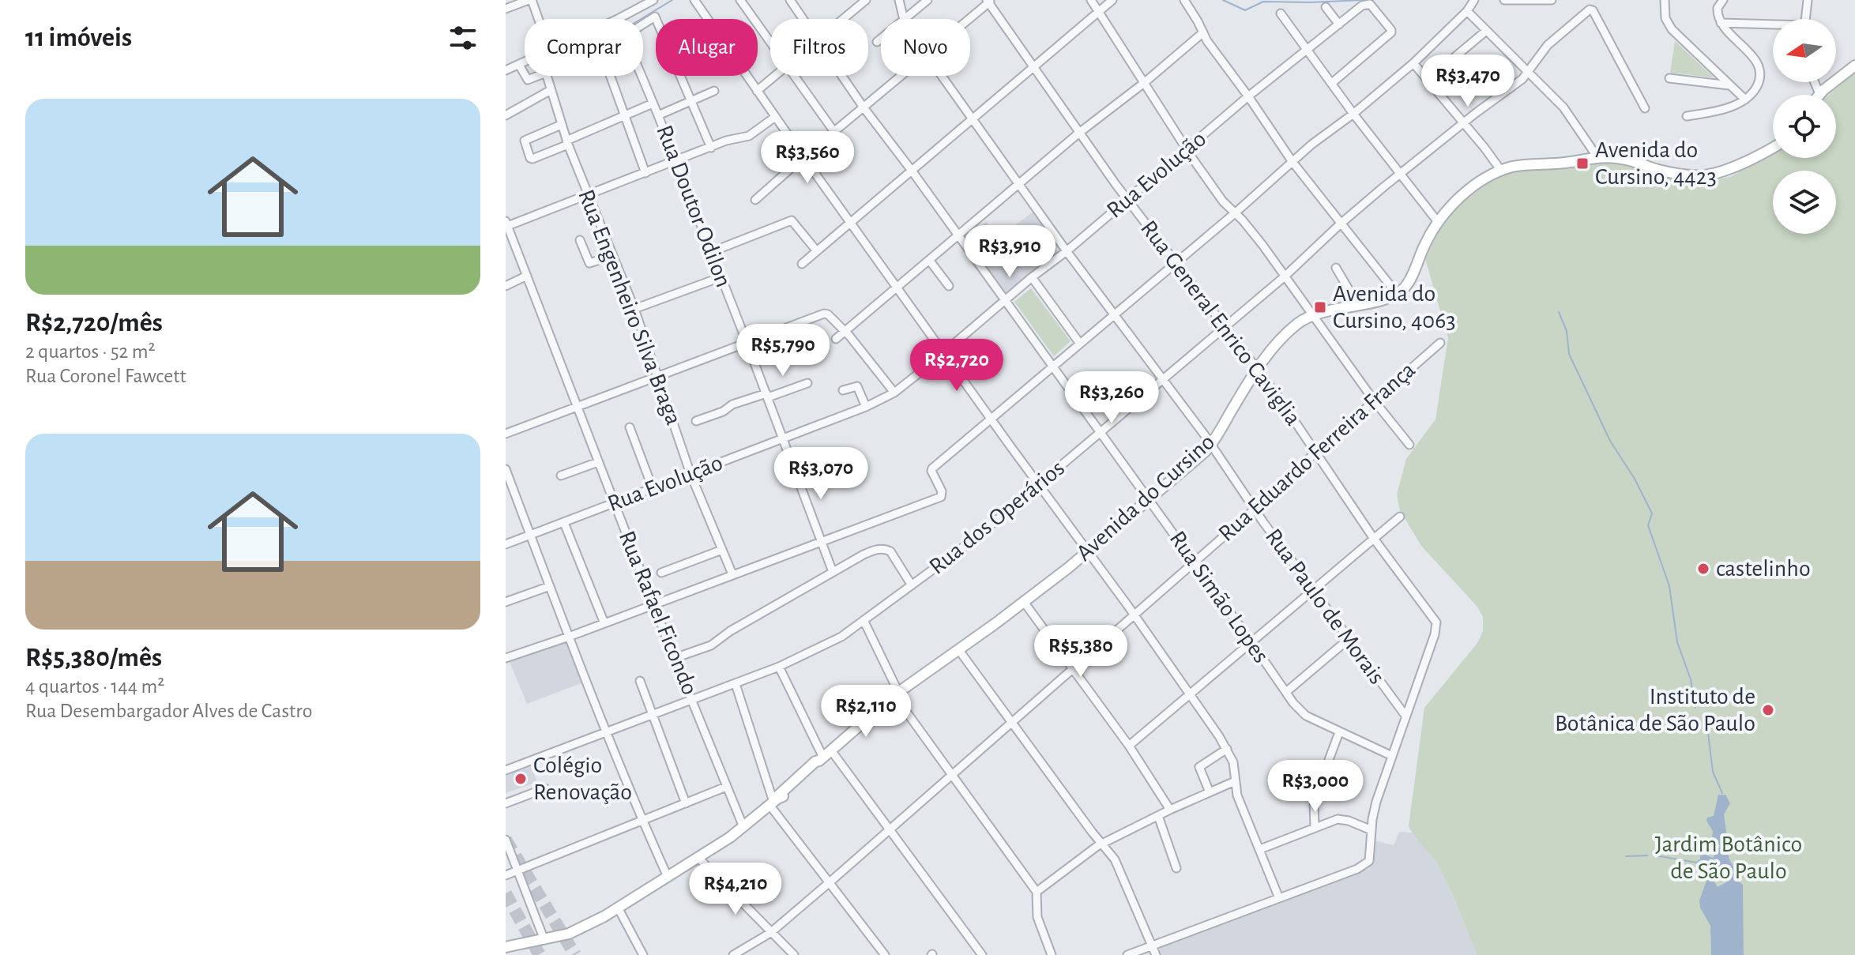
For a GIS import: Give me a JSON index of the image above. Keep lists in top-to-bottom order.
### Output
{
  "streets": {
    "main road": ["Avenida do Cursino"],
    "street": [
      "Rua Evolução",
      "Rua Doutor Odilon",
      "Rua Engenheiro Silva Braga",
      "Rua General Enrico Caviglia",
      "Rua Eduardo Ferreira França",
      "Rua dos Operários",
      "Rua Simão Lopes",
      "Rua Paulo de Morais",
      "Rua Rafael Ficondo"
    ]
  },
  "crossings": [
    ["Rua Evolução", "Rua Doutor Odilon"],
    ["Rua Evolução", "Rua Engenheiro Silva Braga"],
    ["Rua Evolução", "Rua General Enrico Caviglia"],
    ["Rua Evolução", "Rua Simão Lopes"],
    ["Rua Evolução", "Rua Paulo de Morais"],
    ["Rua Evolução", "Rua Rafael Ficondo"],
    ["Rua General Enrico Caviglia", "Rua Eduardo Ferreira França"],
    ["Rua General Enrico Caviglia", "Avenida do Cursino"],
    ["Rua General Enrico Caviglia", "Rua dos Operários"],
    ["Rua General Enrico Caviglia", "Rua Paulo de Morais"],
    ["Rua Eduardo Ferreira França", "Rua Simão Lopes"],
    ["Rua Eduardo Ferreira França", "Rua Paulo de Morais"],
    ["Avenida do Cursino", "Rua Simão Lopes"],
    ["Avenida do Cursino", "Rua Paulo de Morais"],
    ["Avenida do Cursino", "Rua Rafael Ficondo"],
    ["Rua dos Operários", "Rua Simão Lopes"],
    ["Rua dos Operários", "Rua Paulo de Morais"],
    ["Rua dos Operários", "Rua Rafael Ficondo"]
  ],
  "parks": ["Jardim Botânico de São Paulo"],
  "places": {
    "transit": ["Avenida do Cursino, 4423", "Avenida do Cursino, 4063"],
    "other": ["castelinho", "Instituto de Botânica de São Paulo", "Colégio Renovação"]
  },
  "north": "left",
  "page": {
    "heading": "11 imóveis",
    "chip": [
      "Comprar",
      "Alugar",
      "Filtros",
      "Novo"
    ],
    "price": [
      "R$3,470",
      "R$3,560",
      "R$3,910",
      "R$5,790",
      "R$2,720",
      "R$3,260",
      "R$3,070",
      "R$5,380",
      "R$2,110",
      "R$3,000",
      "R$4,210"
    ],
    "list": [
      {
        "name": "R$2,720/mês",
        "note": "2 quartos · 52 m² · Rua Coronel Fawcett"
      },
      {
        "name": "R$5,380/mês",
        "note": "4 quartos · 144 m² · Rua Desembargador Alves de Castro"
      }
    ]
  }
}
